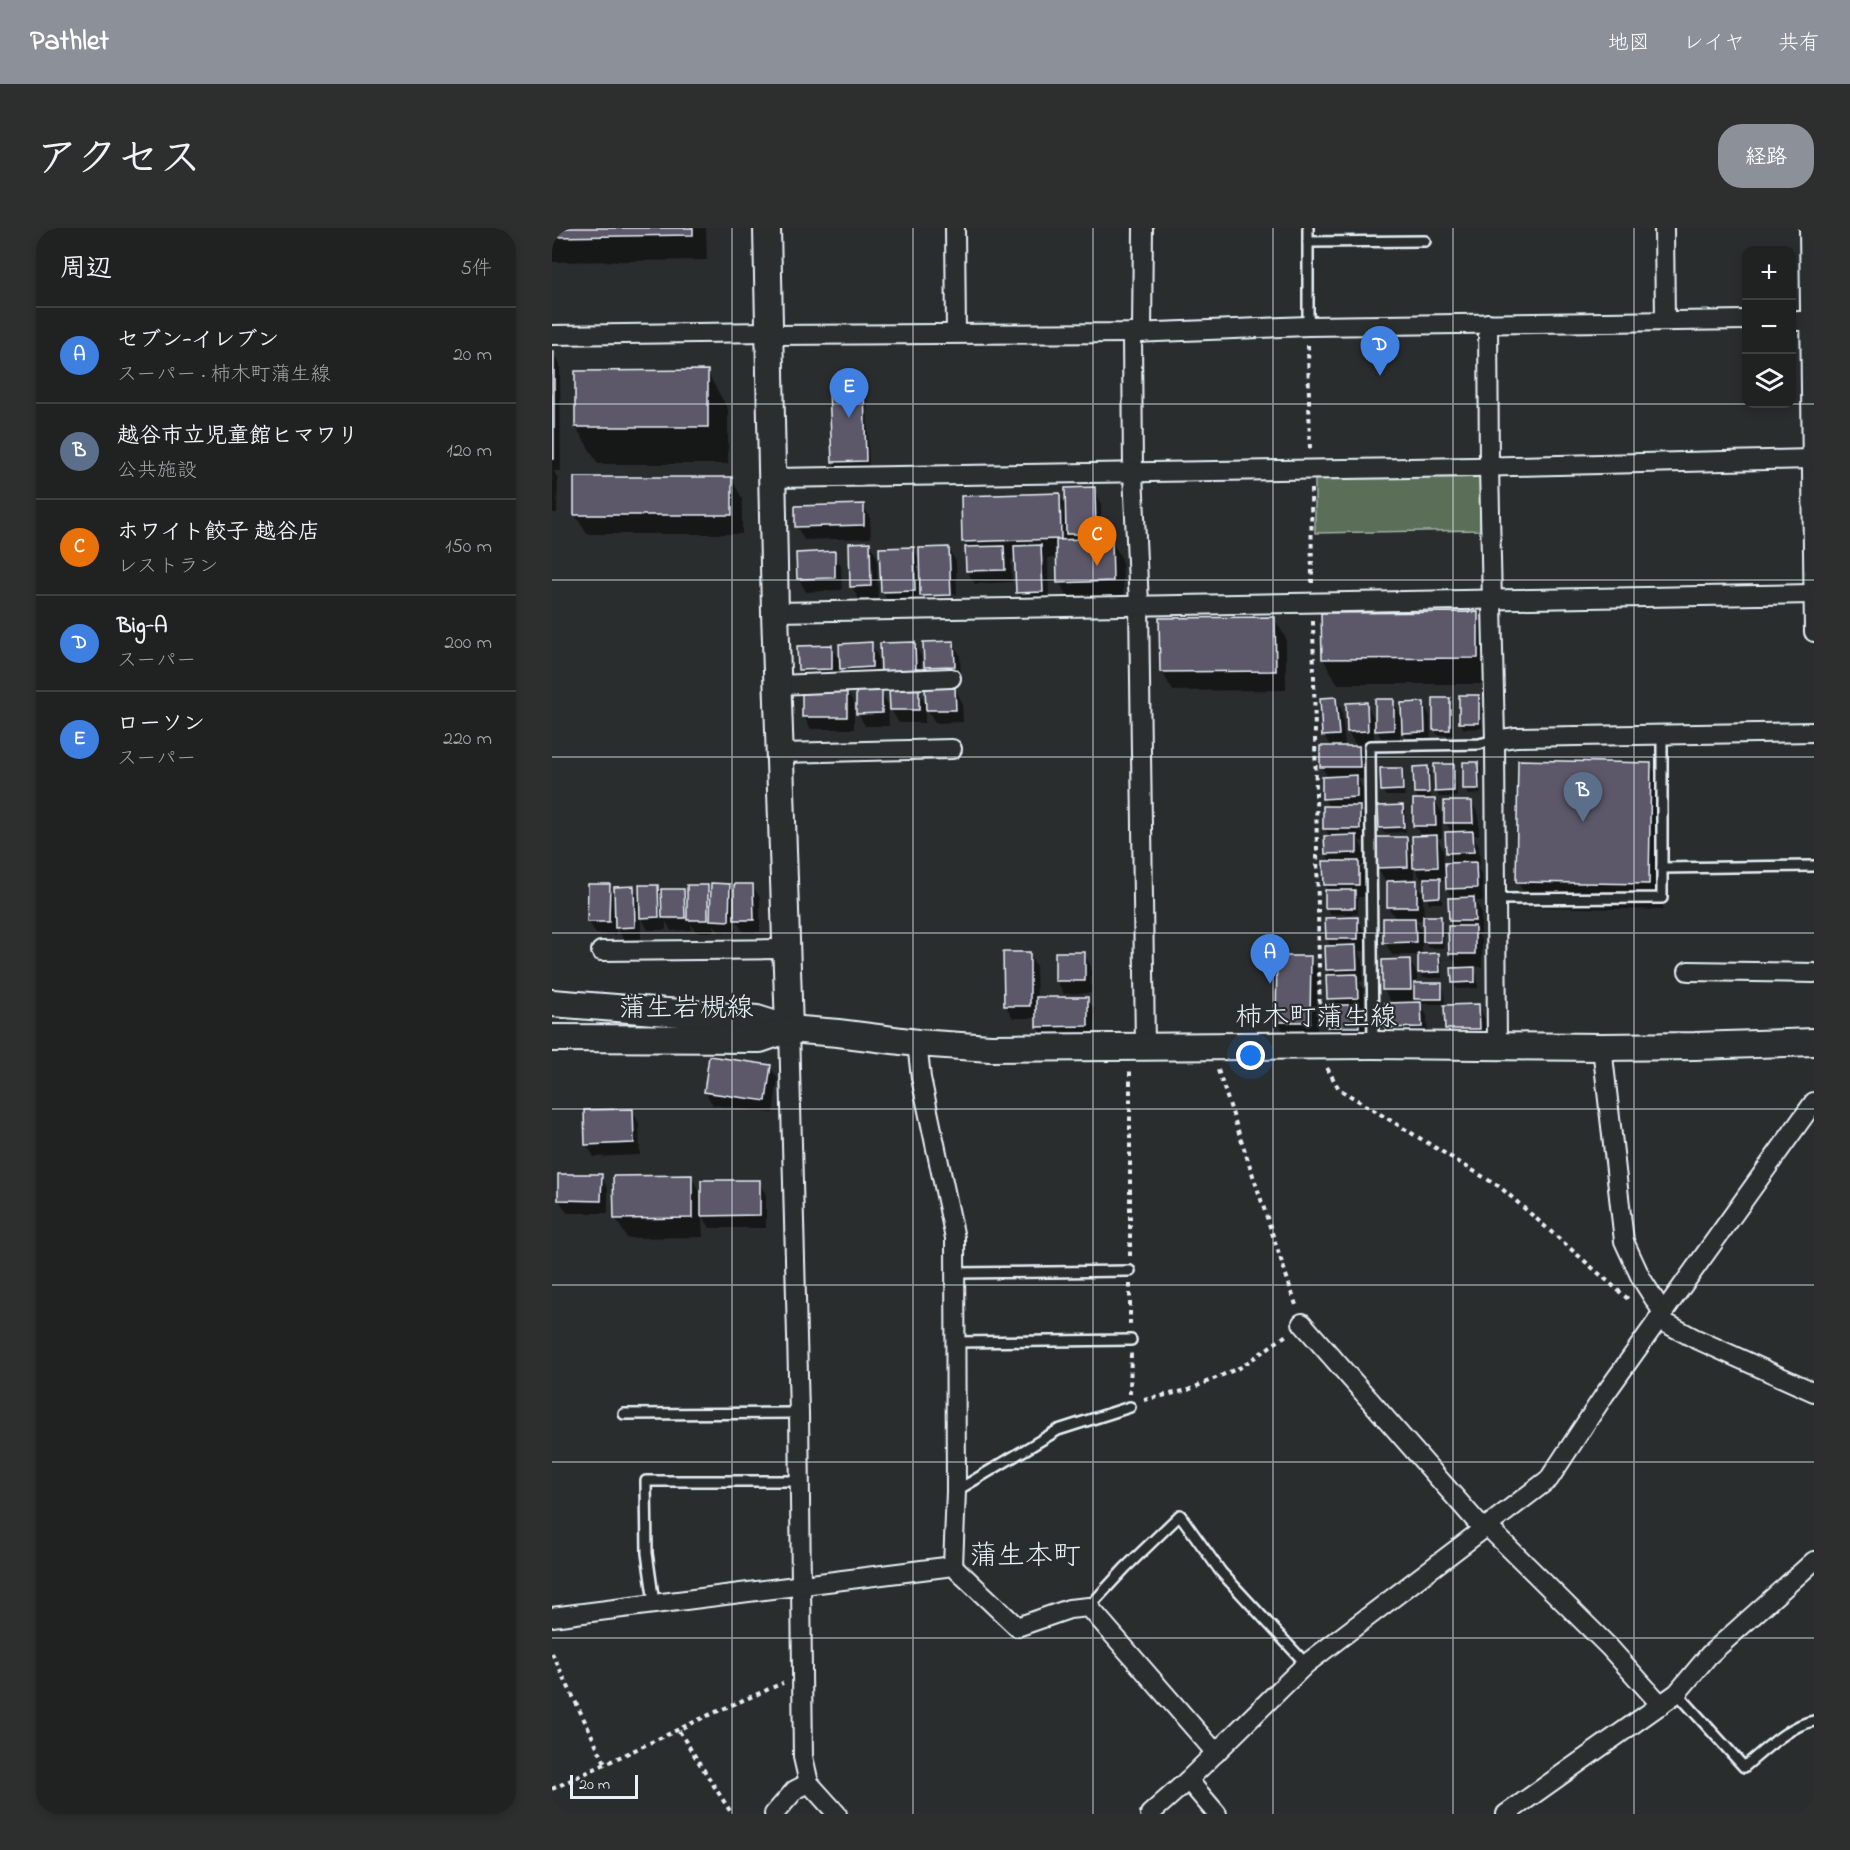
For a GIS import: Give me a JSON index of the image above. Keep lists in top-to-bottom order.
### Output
{
  "streets": {
    "main road": ["蒲生岩槻線", "柿木町蒲生線"]
  },
  "crossings": [
    ["蒲生岩槻線", "柿木町蒲生線"]
  ],
  "districts": ["蒲生本町"],
  "scale_bar": "20 m",
  "page": {
    "header": "Pathlet",
    "nav": ["地図", "レイヤ", "共有"],
    "title": "アクセス",
    "buttons": "経路",
    "heading": ["周辺", "5件"],
    "map_buttons": ["+", "−"],
    "list": [
      {
        "mark": "A",
        "name": "セブン-イレブン",
        "note": "スーパー · 柿木町蒲生線",
        "value": "20 m"
      },
      {
        "mark": "B",
        "name": "越谷市立児童館ヒマワリ",
        "note": "公共施設",
        "value": "120 m"
      },
      {
        "mark": "C",
        "name": "ホワイト餃子 越谷店",
        "note": "レストラン",
        "value": "150 m"
      },
      {
        "mark": "D",
        "name": "Big-A",
        "note": "スーパー",
        "value": "200 m"
      },
      {
        "mark": "E",
        "name": "ローソン",
        "note": "スーパー",
        "value": "220 m"
      }
    ],
    "pins": [
      "D",
      "E",
      "C",
      "B",
      "A"
    ],
    "scale": "20 m"
  }
}
